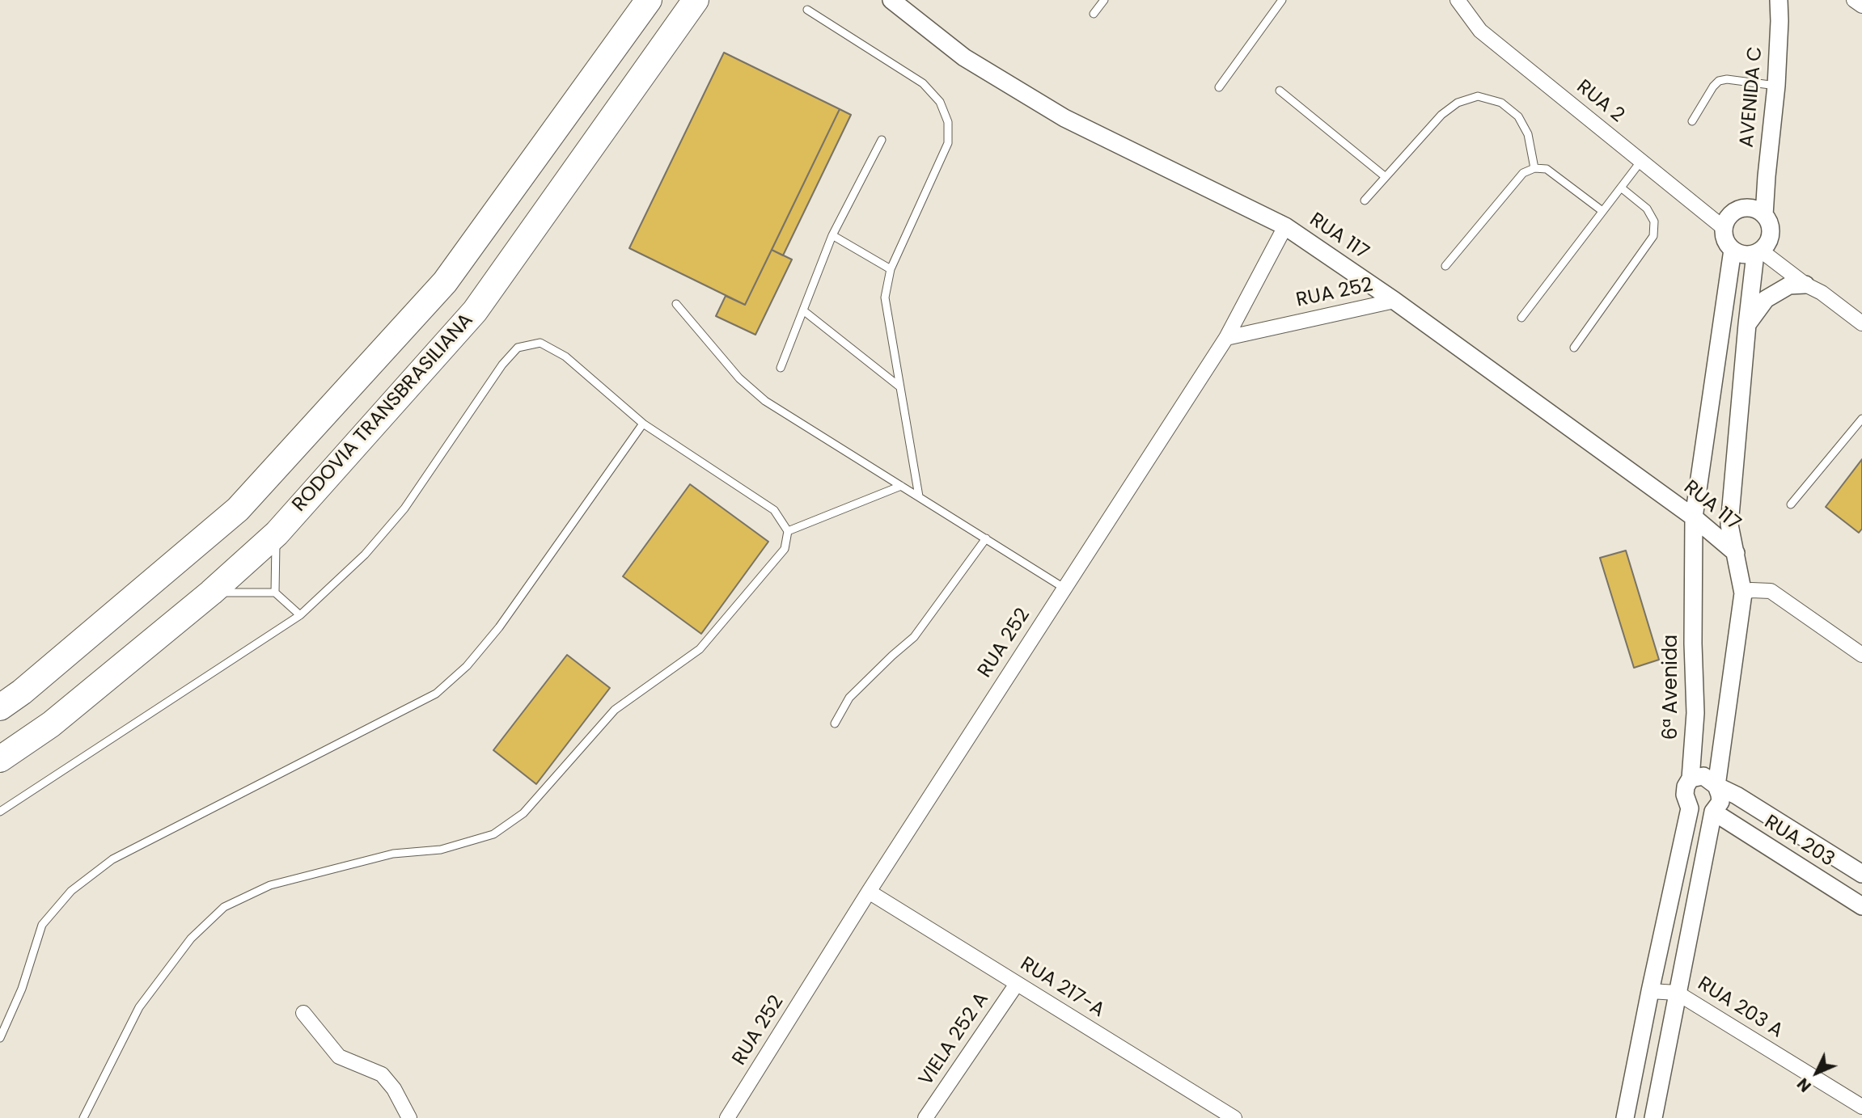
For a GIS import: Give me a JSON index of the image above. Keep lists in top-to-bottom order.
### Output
{
  "streets": {
    "highway": ["RODOVIA TRANSBRASILIANA"],
    "street": [
      "AVENIDA C",
      "RUA 2",
      "RUA 117",
      "RUA 252",
      "6ª Avenida",
      "RUA 203",
      "RUA 217-A",
      "RUA 203 A",
      "VIELA 252 A"
    ]
  },
  "crossings": [
    ["AVENIDA C", "RUA 2"],
    ["AVENIDA C", "6ª Avenida"],
    ["RUA 2", "6ª Avenida"],
    ["RUA 117", "RUA 252"],
    ["RUA 117", "6ª Avenida"],
    ["RUA 252", "RUA 217-A"],
    ["6ª Avenida", "RUA 203"],
    ["6ª Avenida", "RUA 203 A"],
    ["RUA 217-A", "VIELA 252 A"]
  ],
  "north": "bottom left"
}
